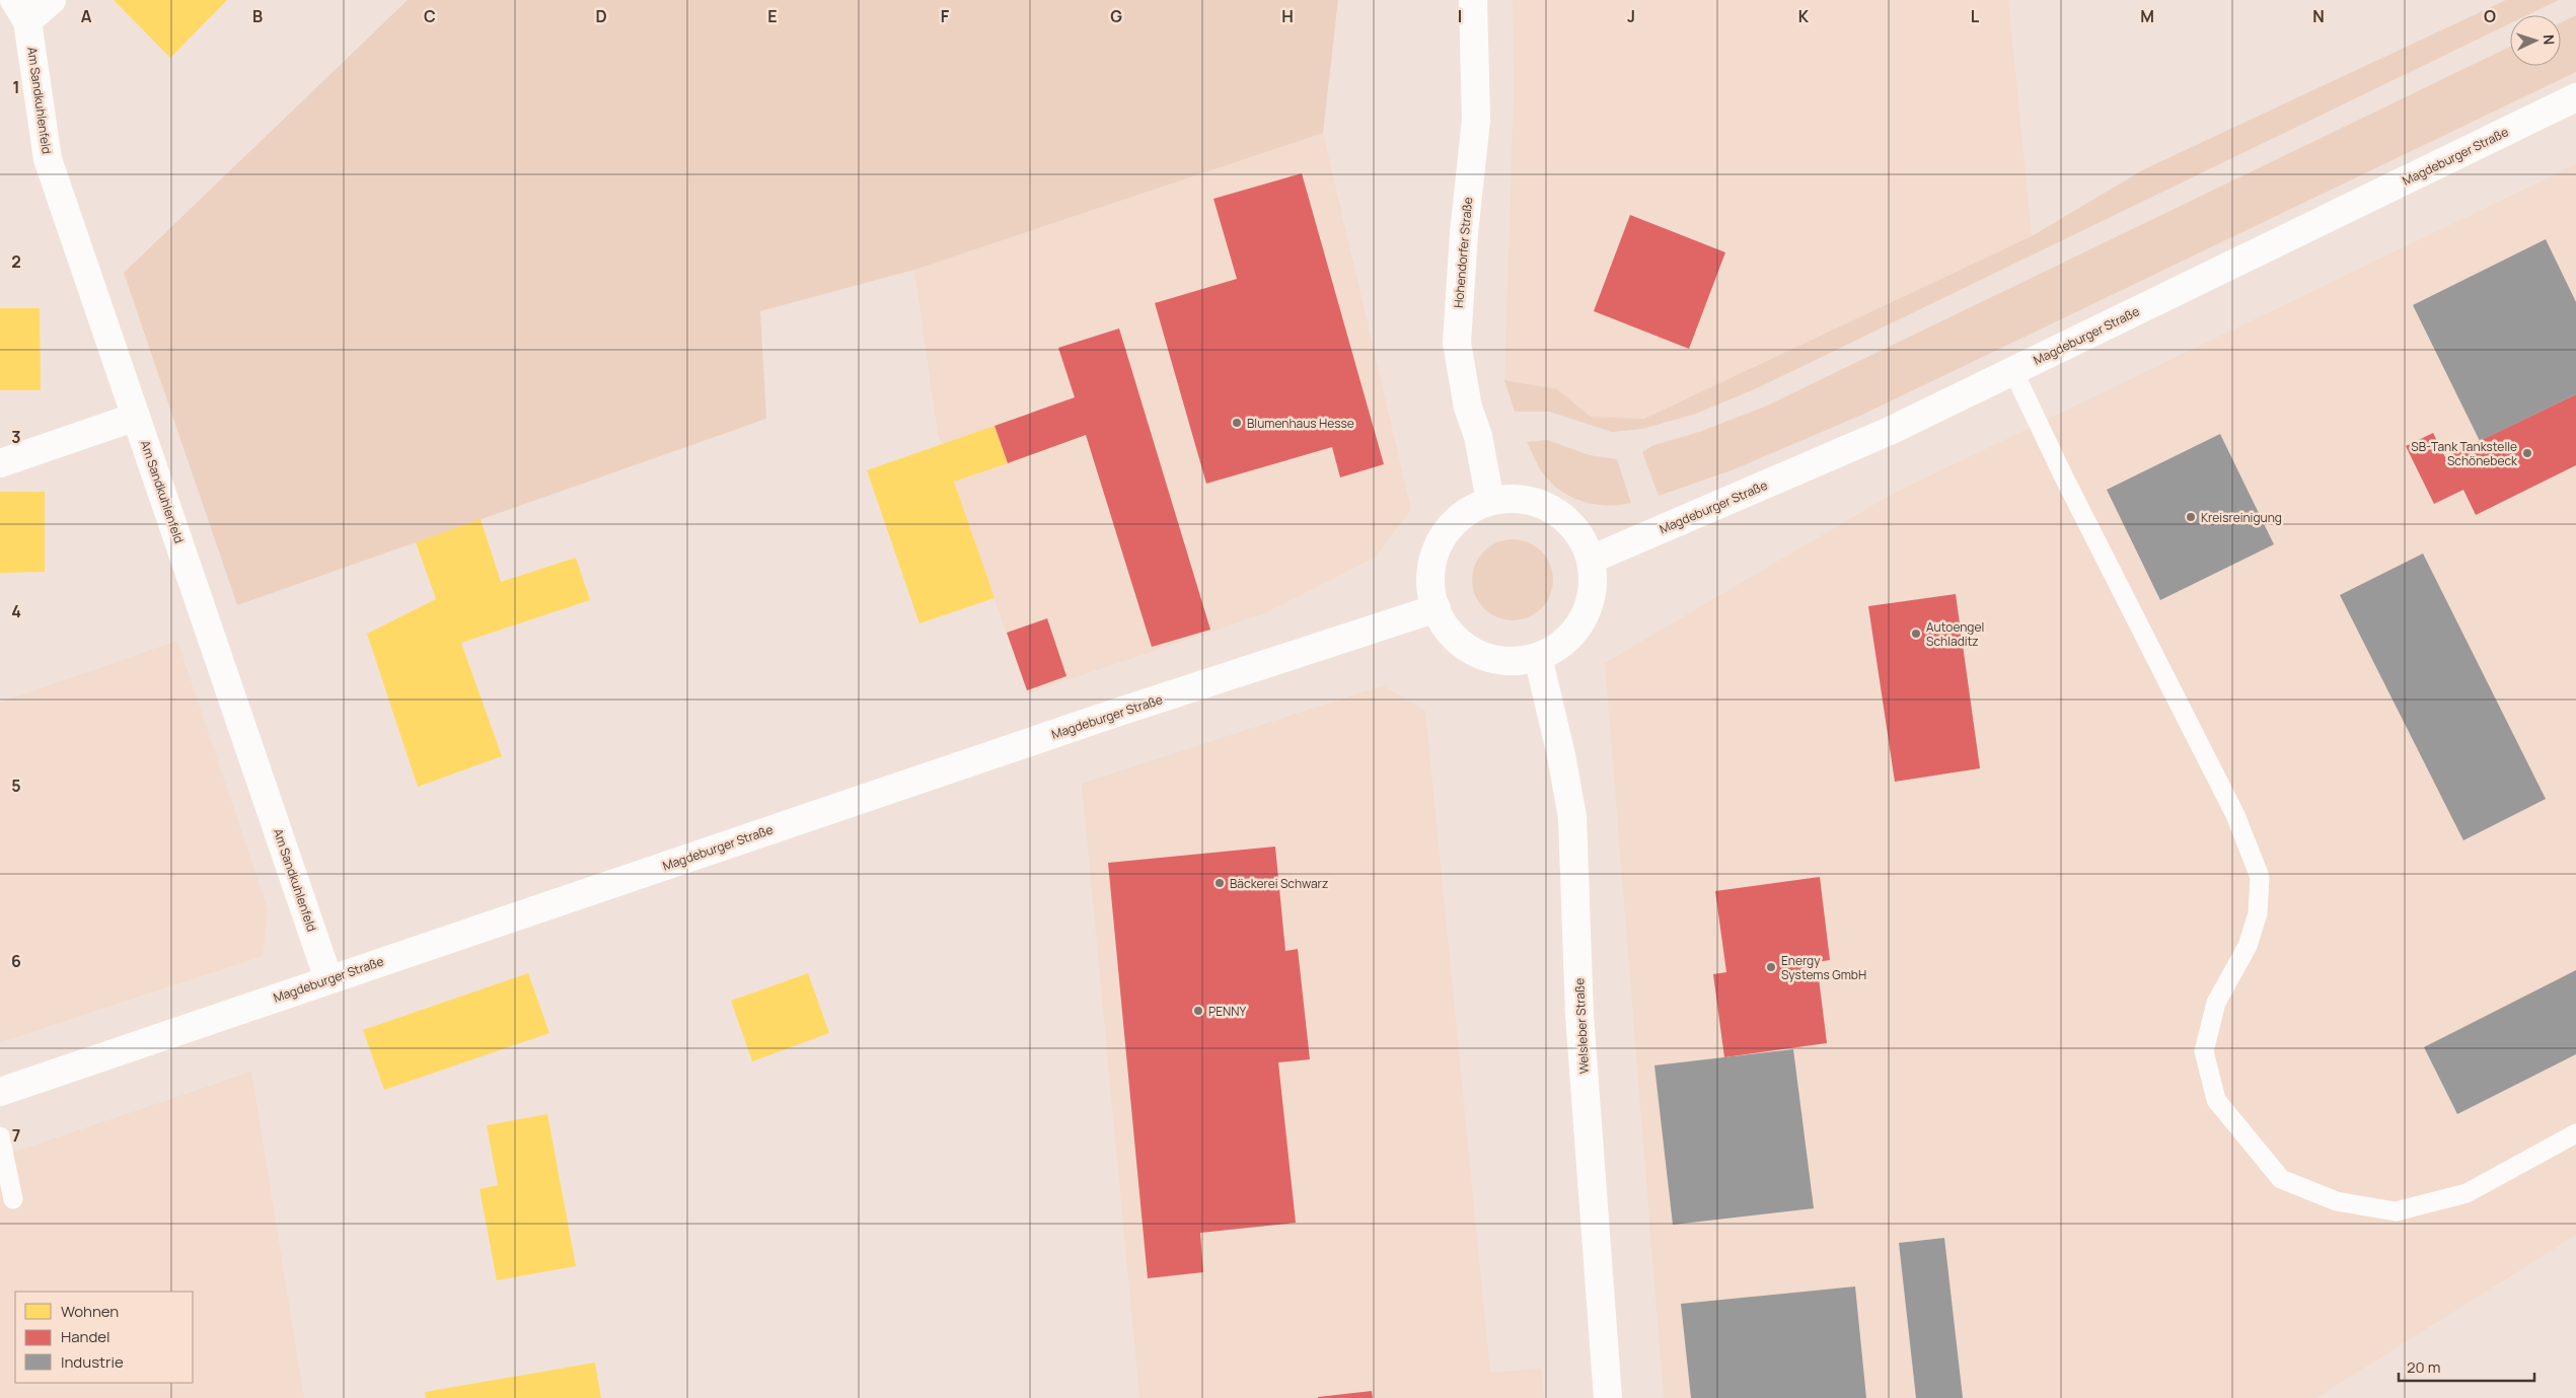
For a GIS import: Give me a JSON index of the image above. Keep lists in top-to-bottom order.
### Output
{
  "streets": {
    "main road": [
      "Am Sandkuhlenfeld",
      "Magdeburger Straße",
      "Hohendorfer Straße",
      "Welsleber Straße"
    ]
  },
  "crossings": [
    ["Am Sandkuhlenfeld", "Magdeburger Straße"],
    ["Magdeburger Straße", "Hohendorfer Straße"],
    ["Magdeburger Straße", "Welsleber Straße"],
    ["Hohendorfer Straße", "Welsleber Straße"]
  ],
  "places": [
    "Blumenhaus Hesse",
    "SB-Tank Tankstelle Schönebeck",
    "Kreisreinigung",
    "Autoengel Schladitz",
    "Bäckerei Schwarz",
    "Energy Systems GmbH",
    "PENNY"
  ],
  "legend": ["Wohnen", "Handel", "Industrie"],
  "scale_bar": "20 m",
  "north": "right",
  "grid": {
    "columns": [
      "A",
      "B",
      "C",
      "D",
      "E",
      "F",
      "G",
      "H",
      "I",
      "J",
      "K",
      "L",
      "M",
      "N",
      "O"
    ],
    "rows": [
      "1",
      "2",
      "3",
      "4",
      "5",
      "6",
      "7"
    ]
  }
}
